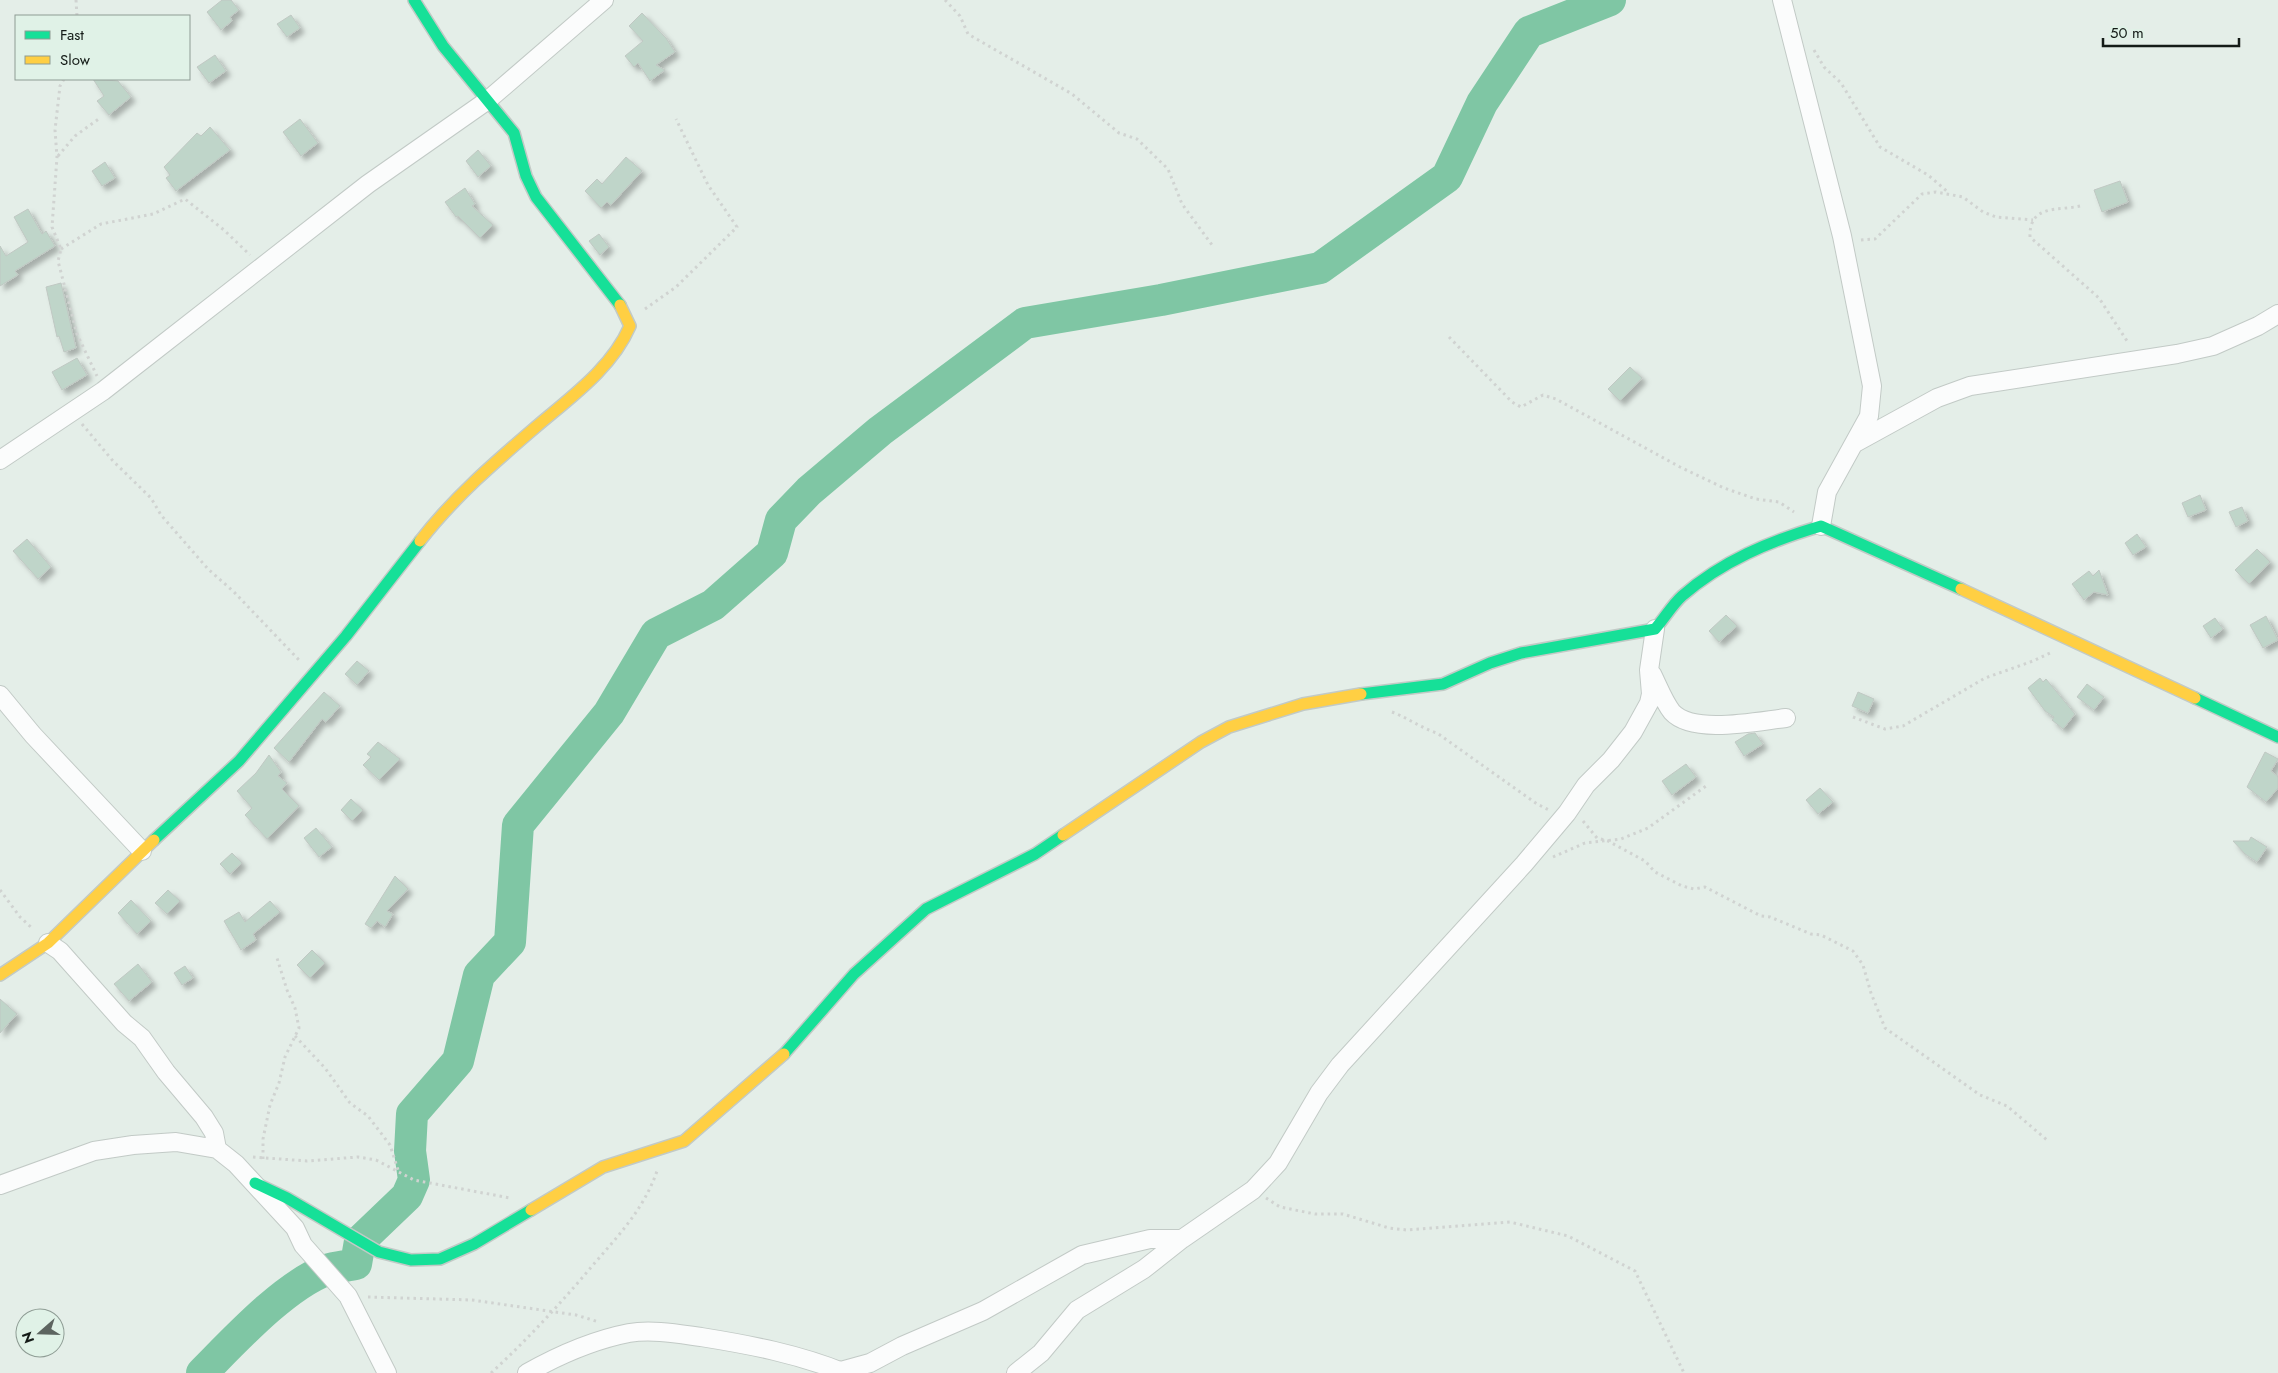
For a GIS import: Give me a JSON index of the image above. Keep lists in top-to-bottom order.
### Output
{
  "legend": ["Fast", "Slow"],
  "scale_bar": "50 m",
  "north": "left"
}
